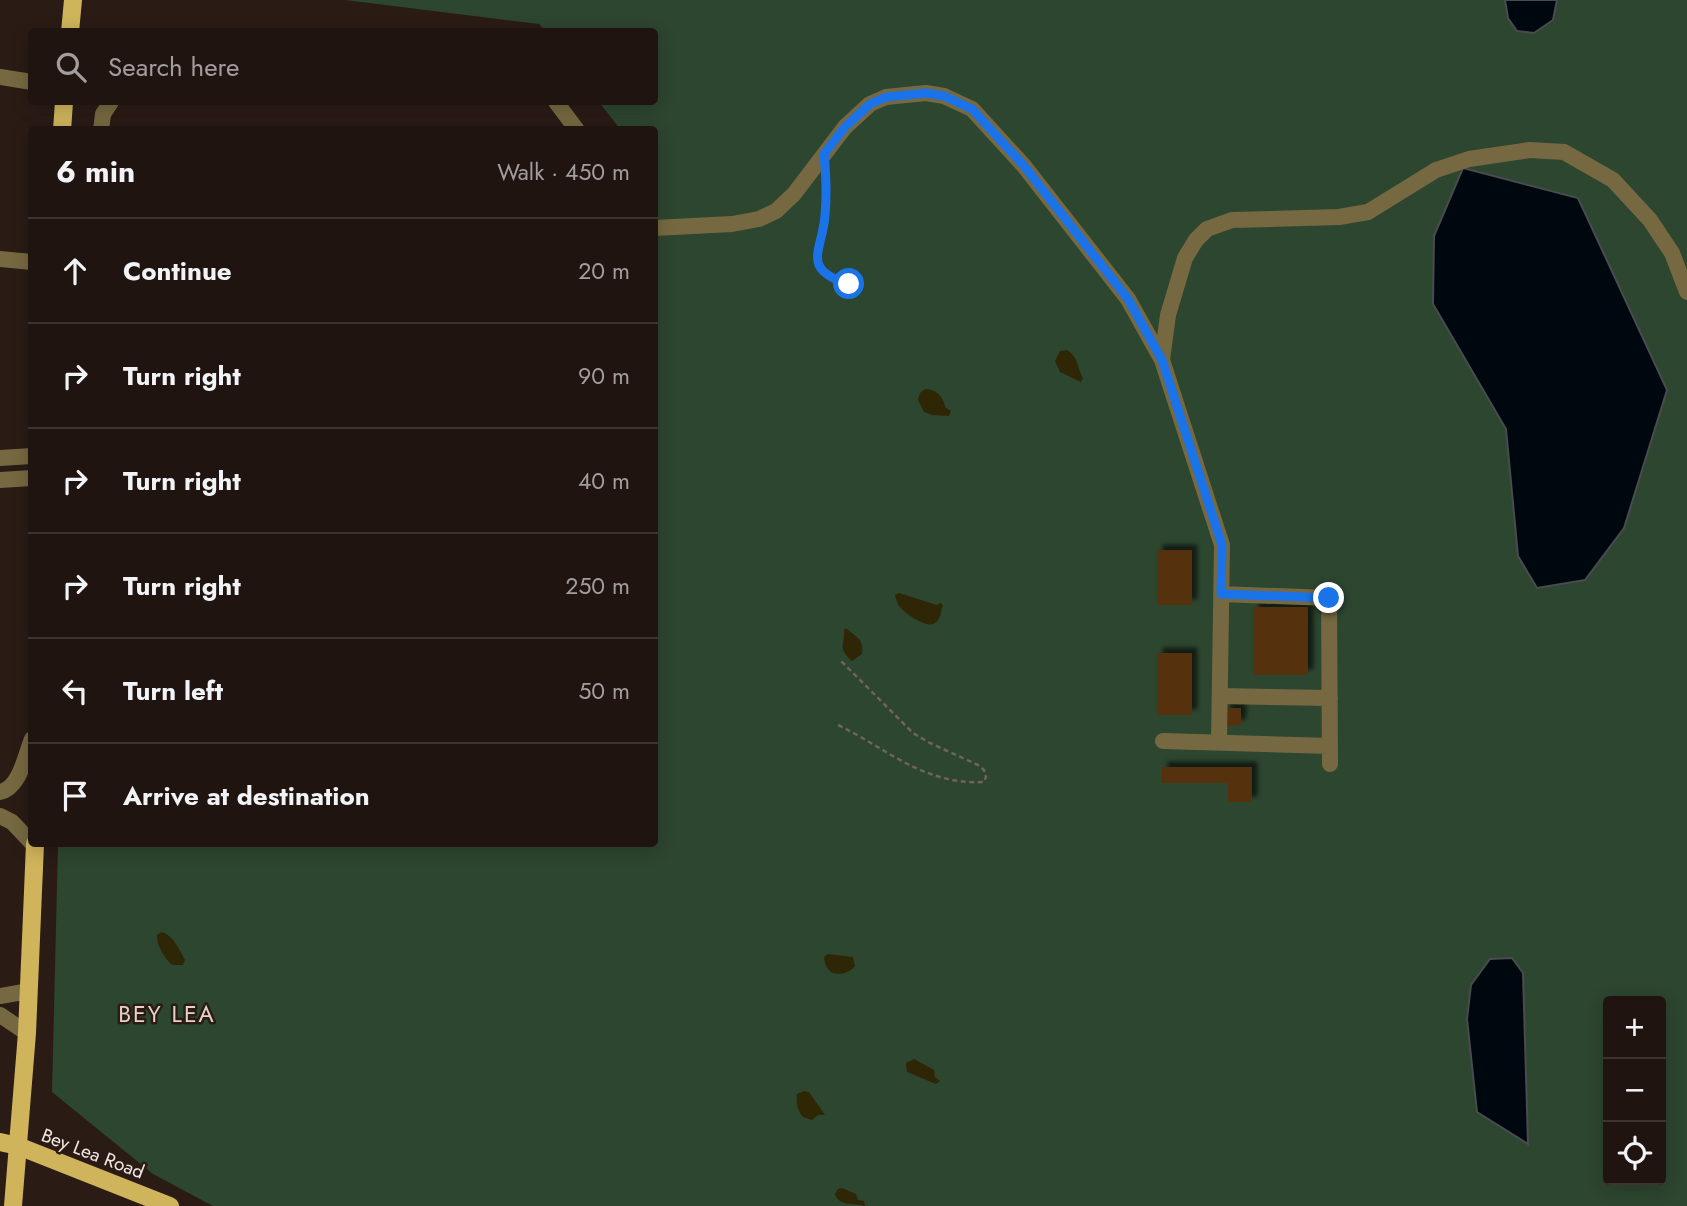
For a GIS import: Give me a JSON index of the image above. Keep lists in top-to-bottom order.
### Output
{
  "streets": {
    "main road": ["Bey Lea Road"]
  },
  "districts": ["BEY LEA"],
  "page": {
    "search": "Search here",
    "heading": ["6 min", "Walk · 450 m"],
    "list": [
      ["Continue", "20 m"],
      ["Turn right", "90 m"],
      ["Turn right", "40 m"],
      ["Turn right", "250 m"],
      ["Turn left", "50 m"],
      "Arrive at destination"
    ],
    "map_buttons": ["+", "−"]
  }
}
